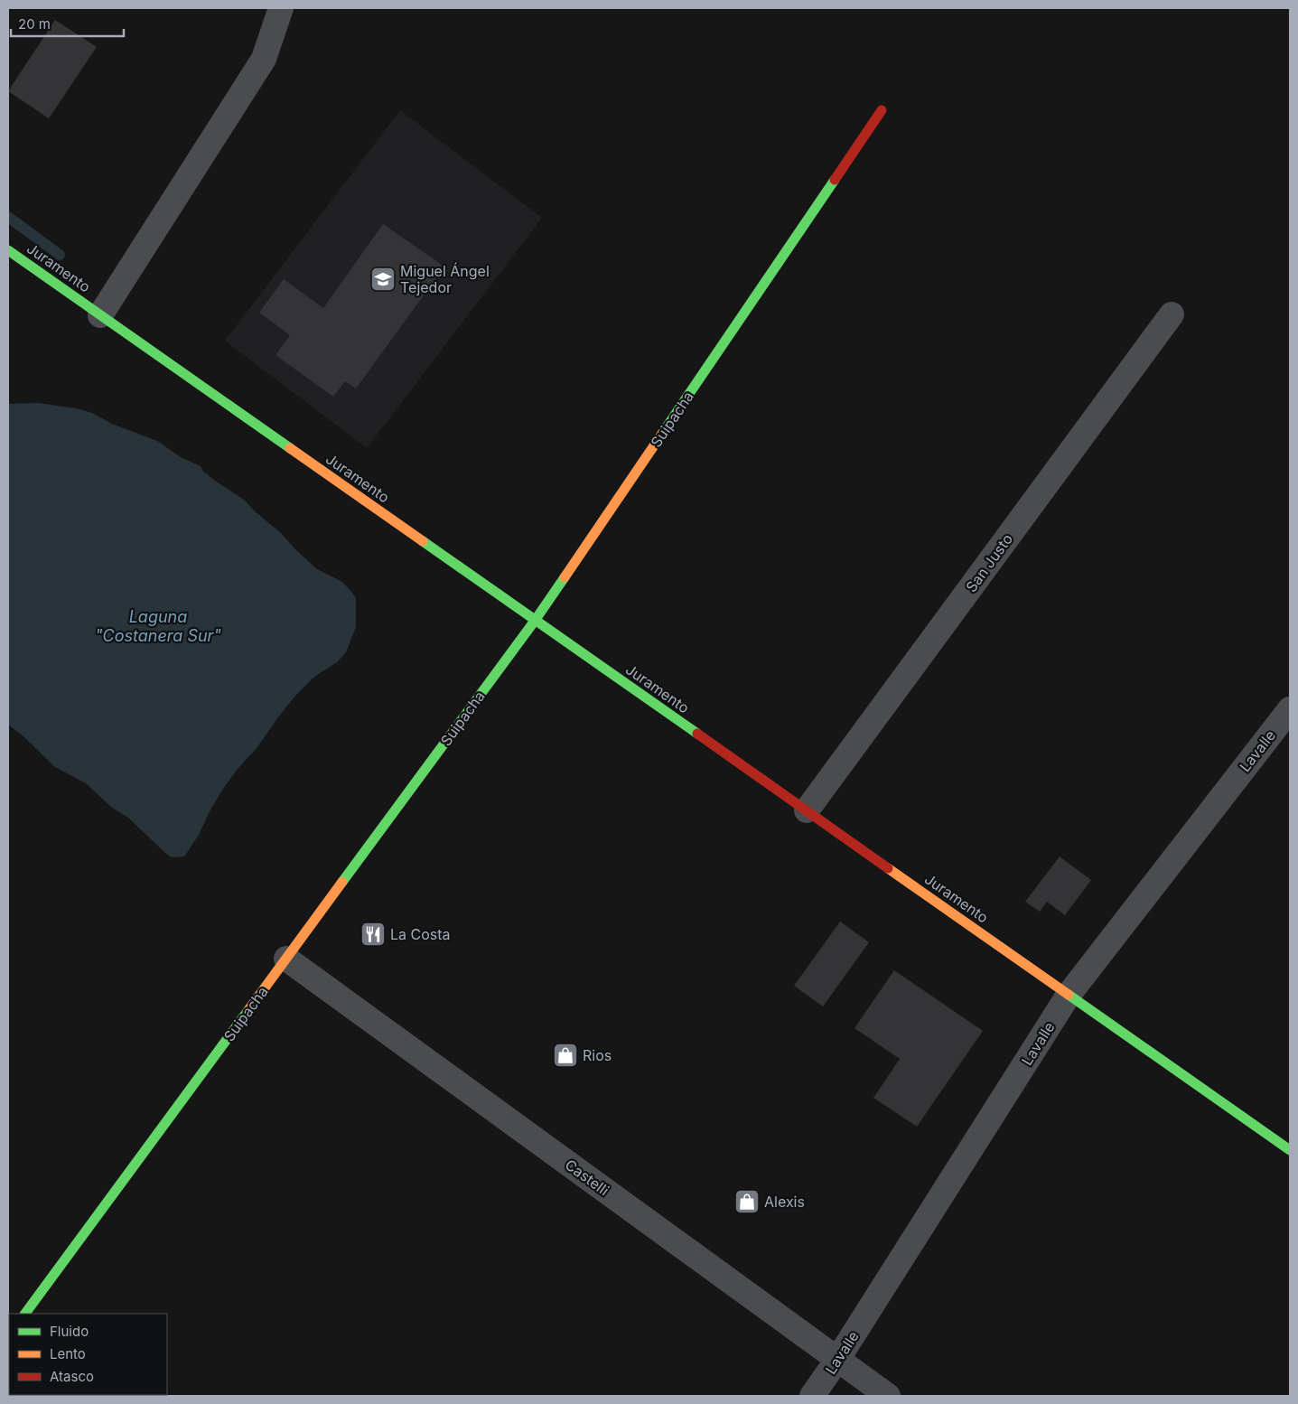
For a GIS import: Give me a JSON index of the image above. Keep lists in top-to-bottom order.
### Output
{
  "streets": {
    "street": [
      "Juramento",
      "Suipacha",
      "San Justo",
      "Lavalle",
      "Castelli"
    ]
  },
  "crossings": [
    ["Juramento", "Suipacha"],
    ["Juramento", "San Justo"],
    ["Juramento", "Lavalle"],
    ["Suipacha", "Castelli"],
    ["Lavalle", "Castelli"]
  ],
  "water": ["Laguna \"Costanera Sur\""],
  "places": {
    "school or university": ["Miguel Ángel Tejedor"],
    "restaurant": ["La Costa"],
    "shop": ["Rios", "Alexis"]
  },
  "legend": ["Fluido", "Lento", "Atasco"],
  "scale_bar": "20 m"
}
